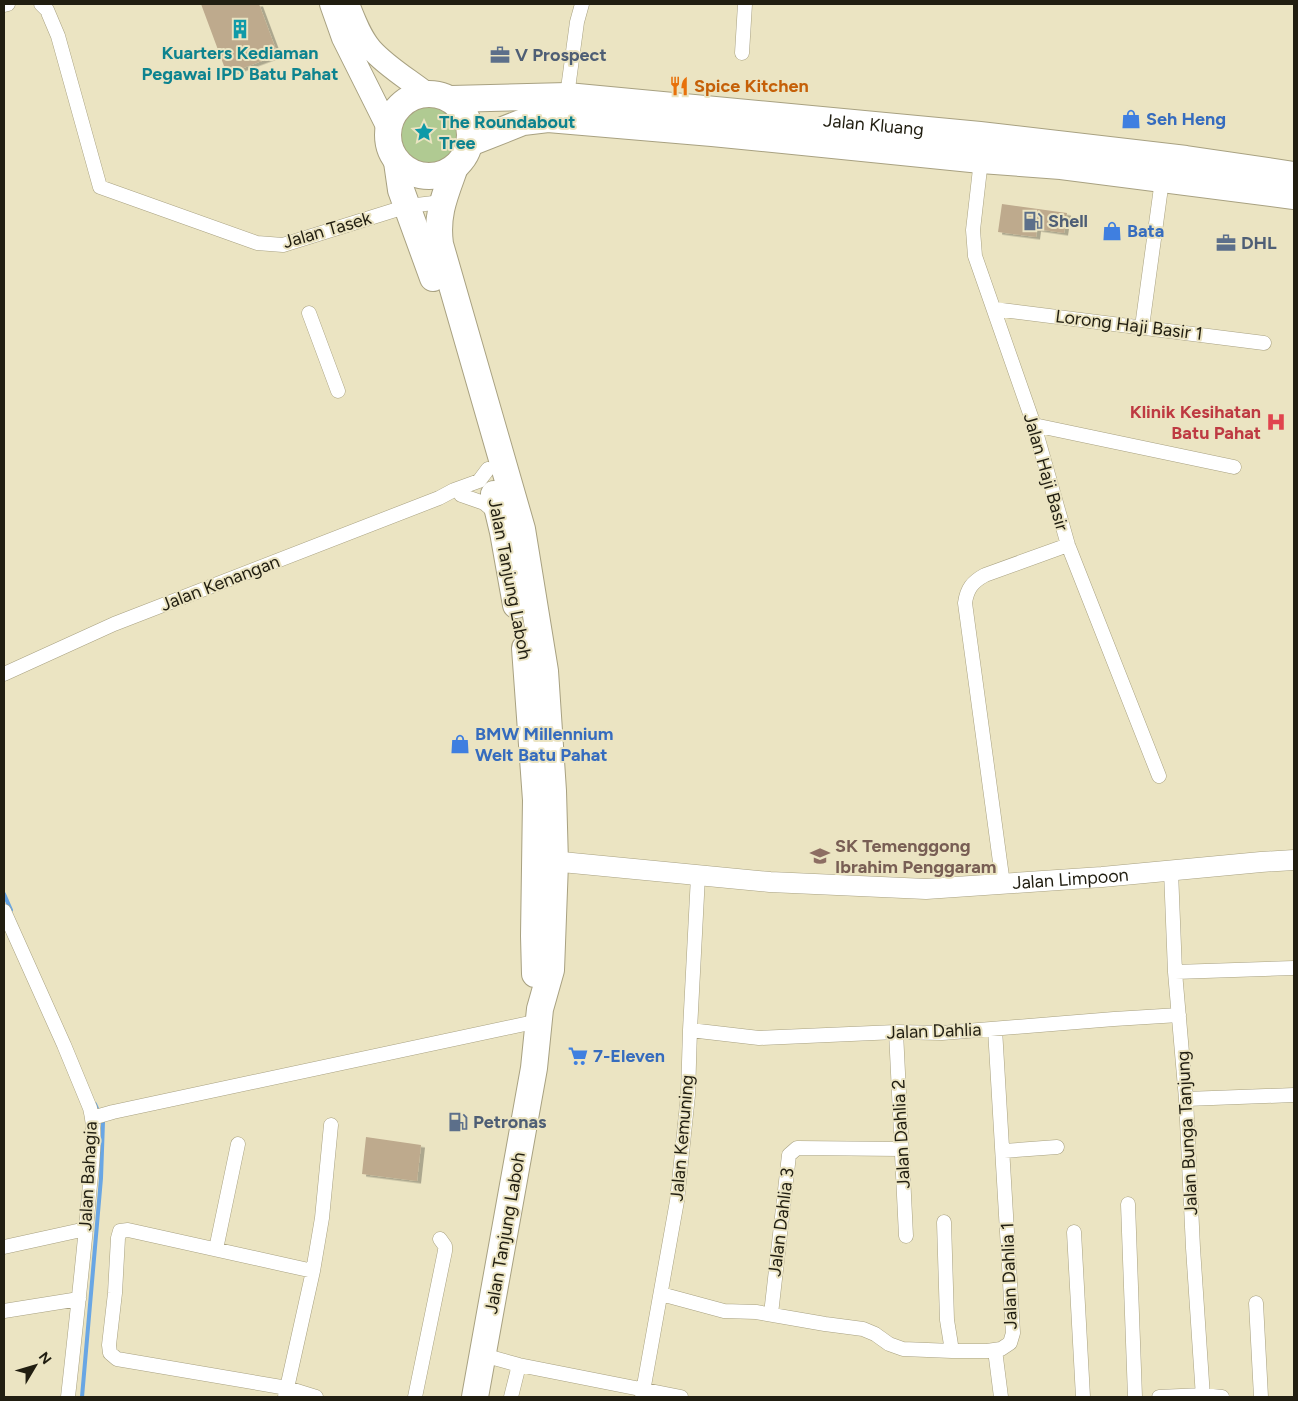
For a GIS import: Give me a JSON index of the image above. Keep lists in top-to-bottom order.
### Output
{
  "streets": {
    "highway": ["Jalan Kluang", "Jalan Tanjung Laboh"],
    "street": [
      "Jalan Tasek",
      "Lorong Haji Basir 1",
      "Jalan Haji Basir",
      "Jalan Kenangan",
      "Jalan Limpoon",
      "Jalan Dahlia",
      "Jalan Bunga Tanjung",
      "Jalan Dahlia 2",
      "Jalan Kemuning",
      "Jalan Bahagia",
      "Jalan Dahlia 3",
      "Jalan Dahlia 1"
    ]
  },
  "crossings": [
    ["Jalan Kluang", "Jalan Haji Basir"],
    ["Jalan Kluang", "Jalan Tanjung Laboh"],
    ["Jalan Tasek", "Jalan Tanjung Laboh"],
    ["Lorong Haji Basir 1", "Jalan Haji Basir"],
    ["Jalan Tanjung Laboh", "Jalan Kenangan"],
    ["Jalan Tanjung Laboh", "Jalan Limpoon"],
    ["Jalan Limpoon", "Jalan Bunga Tanjung"],
    ["Jalan Limpoon", "Jalan Kemuning"],
    ["Jalan Dahlia", "Jalan Bunga Tanjung"],
    ["Jalan Dahlia", "Jalan Dahlia 2"],
    ["Jalan Dahlia", "Jalan Kemuning"],
    ["Jalan Dahlia", "Jalan Dahlia 1"],
    ["Jalan Dahlia 2", "Jalan Dahlia 3"],
    ["Jalan Kemuning", "Jalan Dahlia 1"],
    ["Jalan Dahlia 3", "Jalan Dahlia 1"]
  ],
  "places": {
    "building": ["Kuarters Kediaman Pegawai IPD Batu Pahat"],
    "office": ["V Prospect", "DHL"],
    "restaurant": ["Spice Kitchen"],
    "shop": ["Seh Heng", "Bata", "BMW Millennium Welt Batu Pahat"],
    "place": ["The Roundabout Tree"],
    "fuel station": ["Shell", "Petronas"],
    "hospital": ["Klinik Kesihatan Batu Pahat"],
    "school or university": ["SK Temenggong Ibrahim Penggaram"],
    "supermarket": ["7-Eleven"]
  },
  "north": "top right"
}
